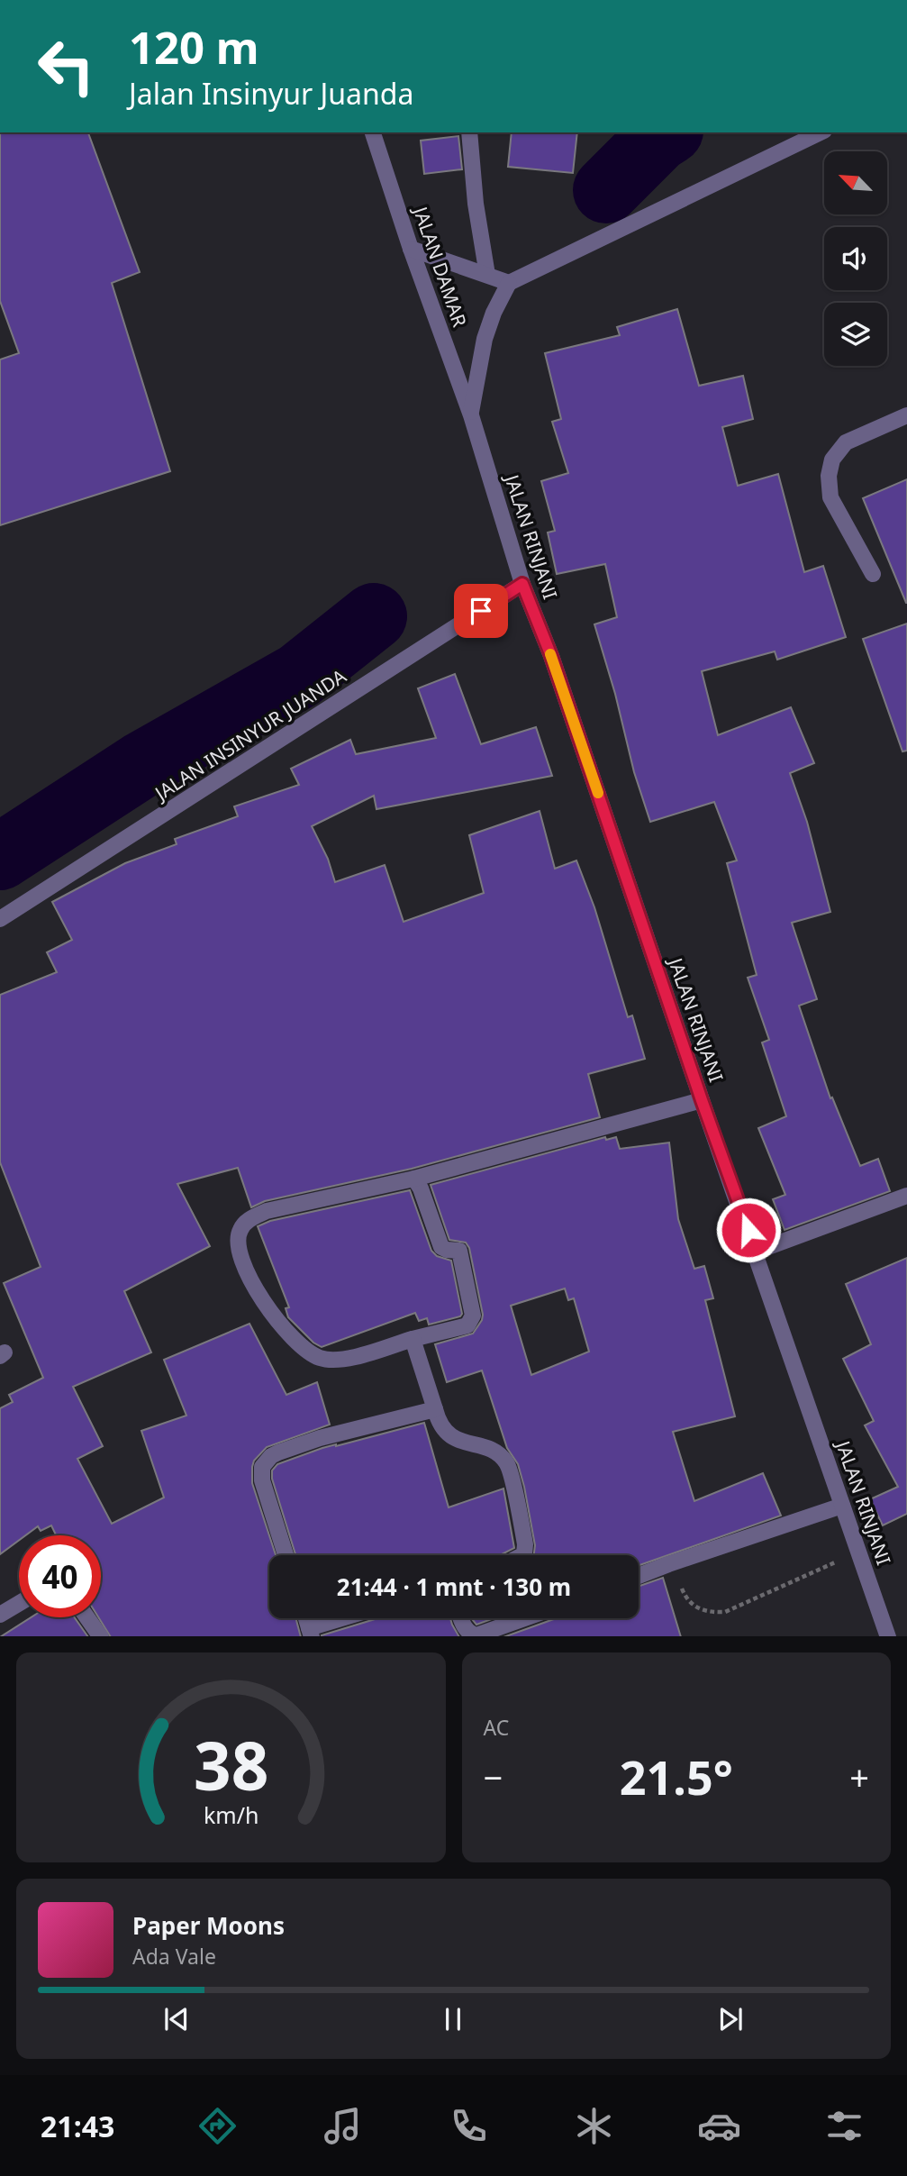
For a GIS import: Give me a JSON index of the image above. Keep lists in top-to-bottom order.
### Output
{
  "streets": {
    "street": ["JALAN DAMAR", "JALAN RINJANI", "JALAN INSINYUR JUANDA"]
  },
  "crossings": [
    ["JALAN DAMAR", "JALAN RINJANI"],
    ["JALAN RINJANI", "JALAN INSINYUR JUANDA"]
  ],
  "north": "top left",
  "page": {
    "turn": ["120 m", "Jalan Insinyur Juanda"],
    "limit": "40",
    "trip": "21:44 · 1 mnt · 130 m",
    "tile": "AC",
    "heat": ["−", "21.5°", "+"],
    "song": ["Paper Moons", "Ada Vale"],
    "tabs": "21:43",
    "gauge": ["38", "km/h"]
  }
}
